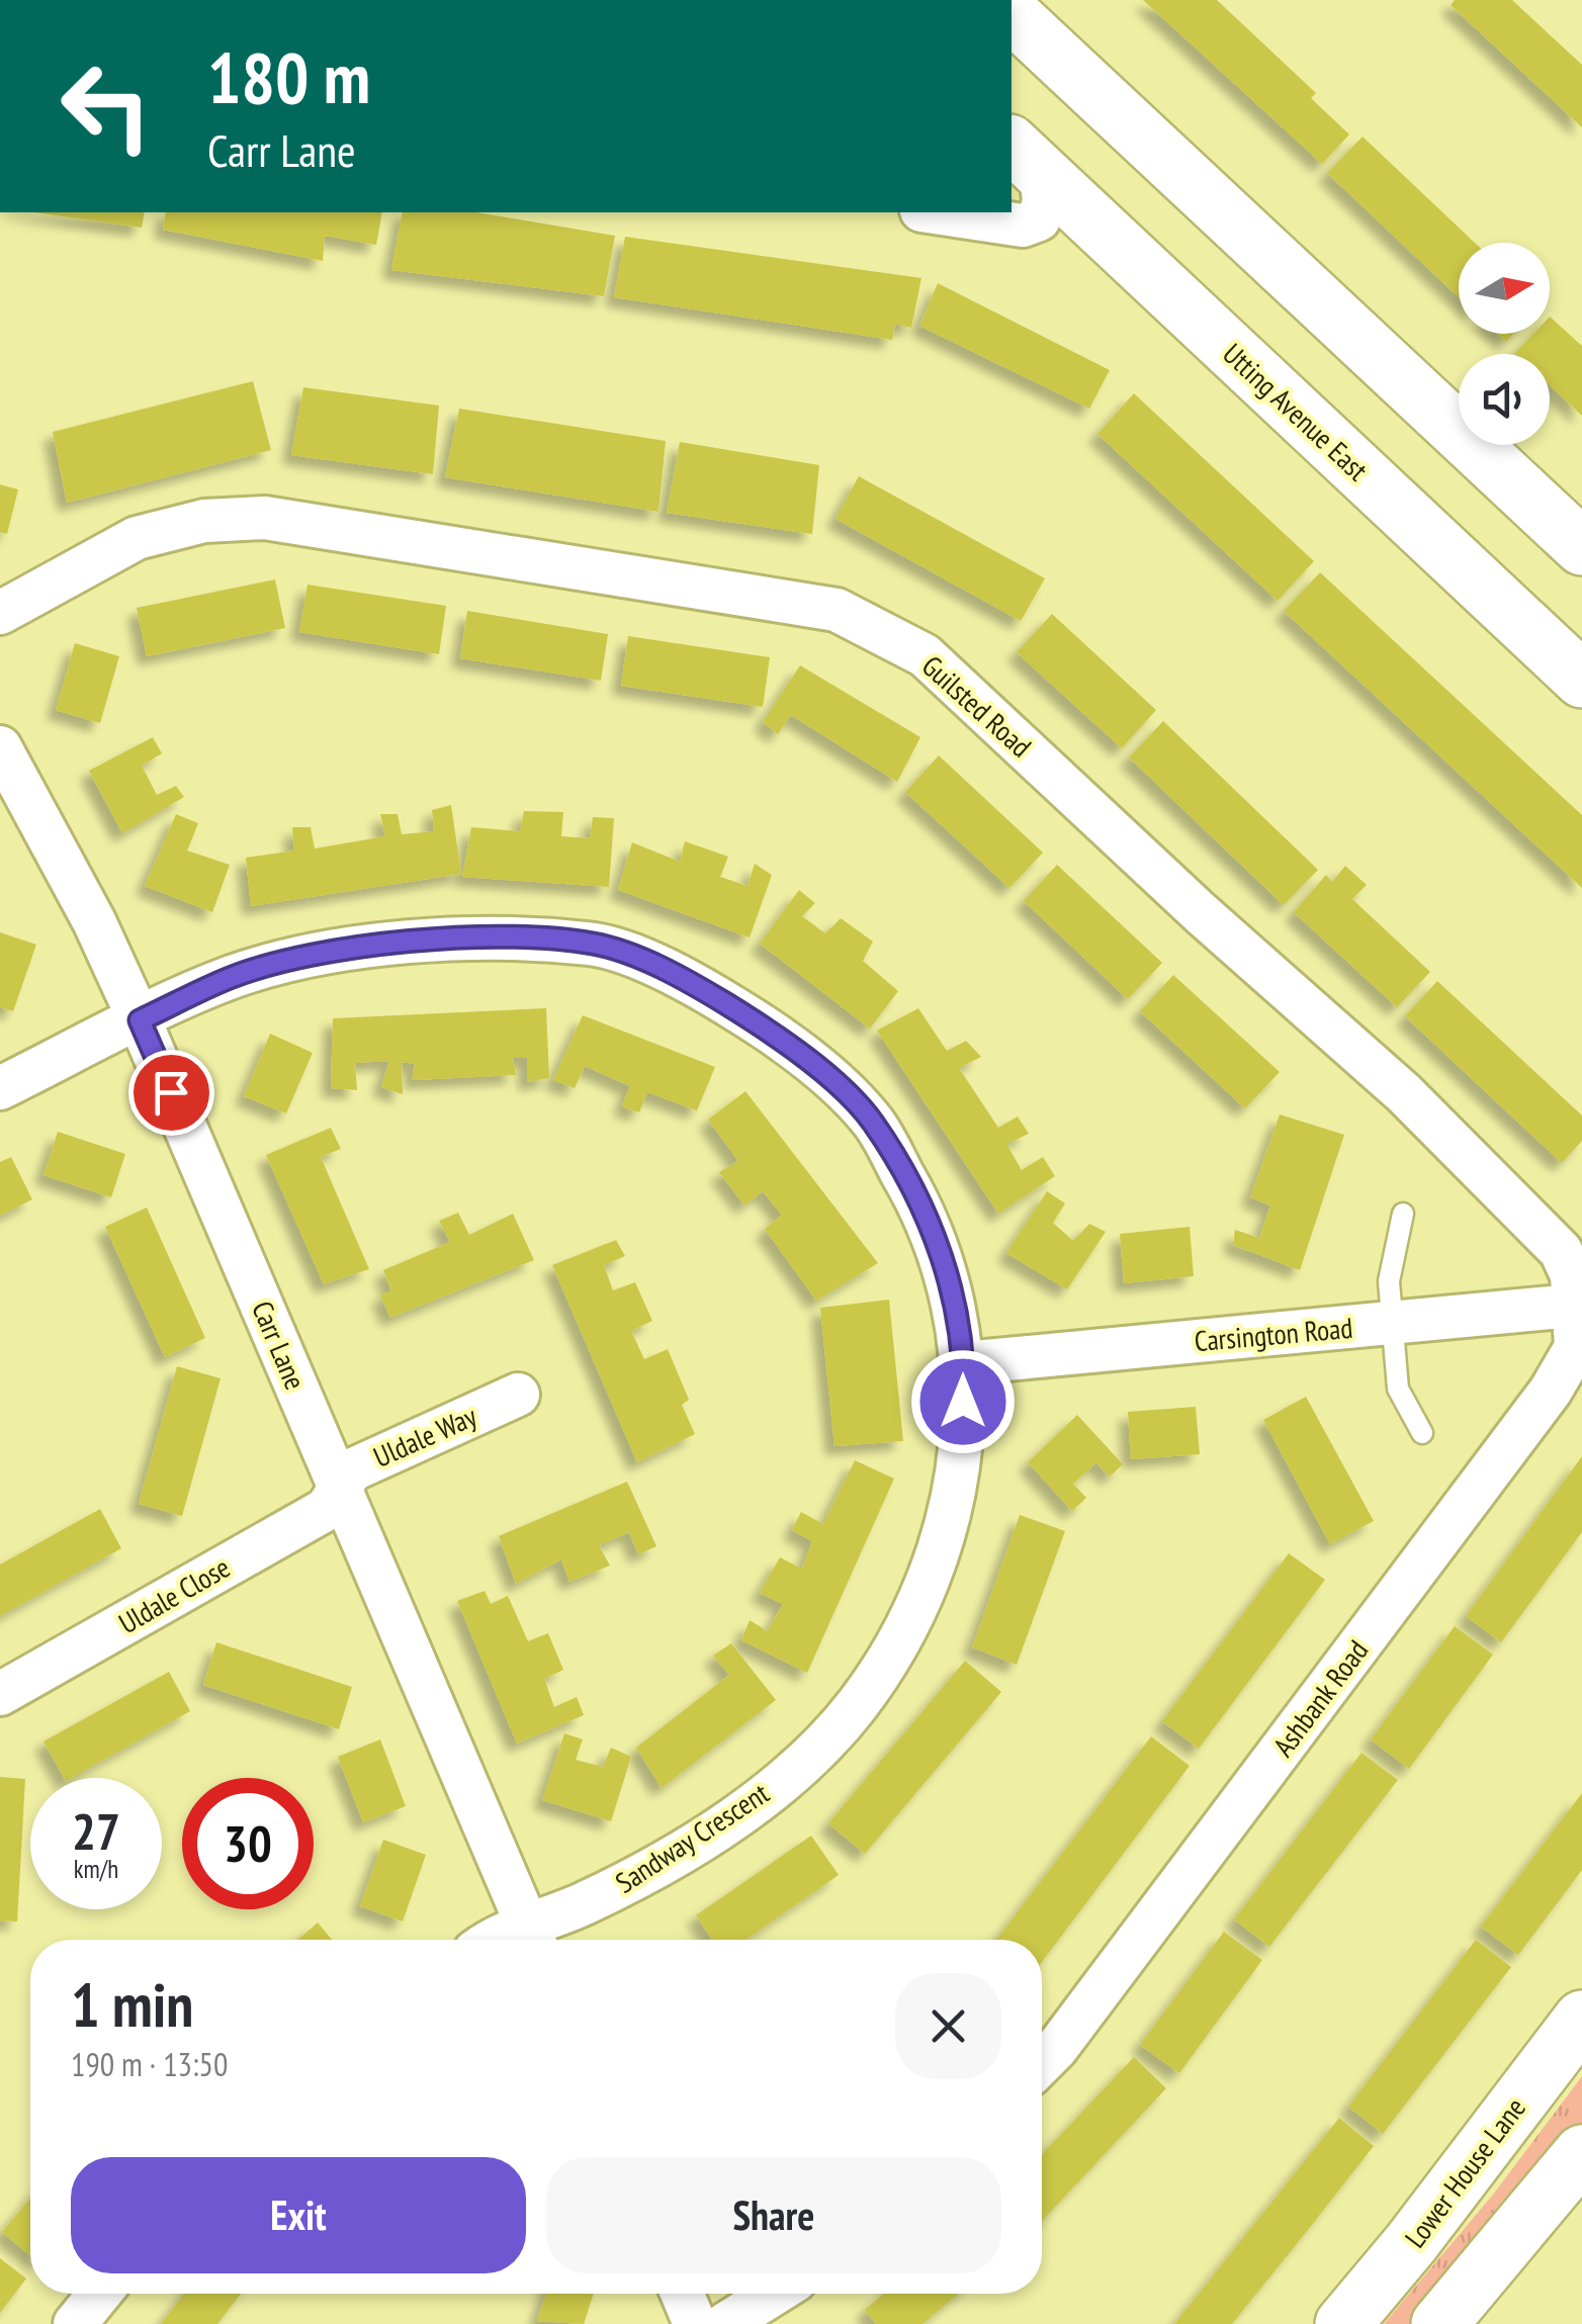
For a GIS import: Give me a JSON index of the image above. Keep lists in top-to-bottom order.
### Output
{
  "streets": {
    "street": [
      "Utting Avenue East",
      "Guilsted Road",
      "Carsington Road",
      "Carr Lane",
      "Uldale Way",
      "Uldale Close",
      "Ashbank Road",
      "Sandway Crescent",
      "Lower House Lane"
    ]
  },
  "crossings": [
    ["Guilsted Road", "Carsington Road"],
    ["Guilsted Road", "Ashbank Road"],
    ["Carsington Road", "Ashbank Road"],
    ["Carsington Road", "Sandway Crescent"],
    ["Carr Lane", "Uldale Way"],
    ["Carr Lane", "Uldale Close"],
    ["Carr Lane", "Sandway Crescent"],
    ["Uldale Way", "Uldale Close"]
  ],
  "north": "right",
  "page": {
    "turn": ["180 m", "Carr Lane"],
    "speed": "27 km/h",
    "limit": "30",
    "heading": ["1 min", "190 m · 13:50"],
    "buttons": ["Exit", "Share"]
  }
}
